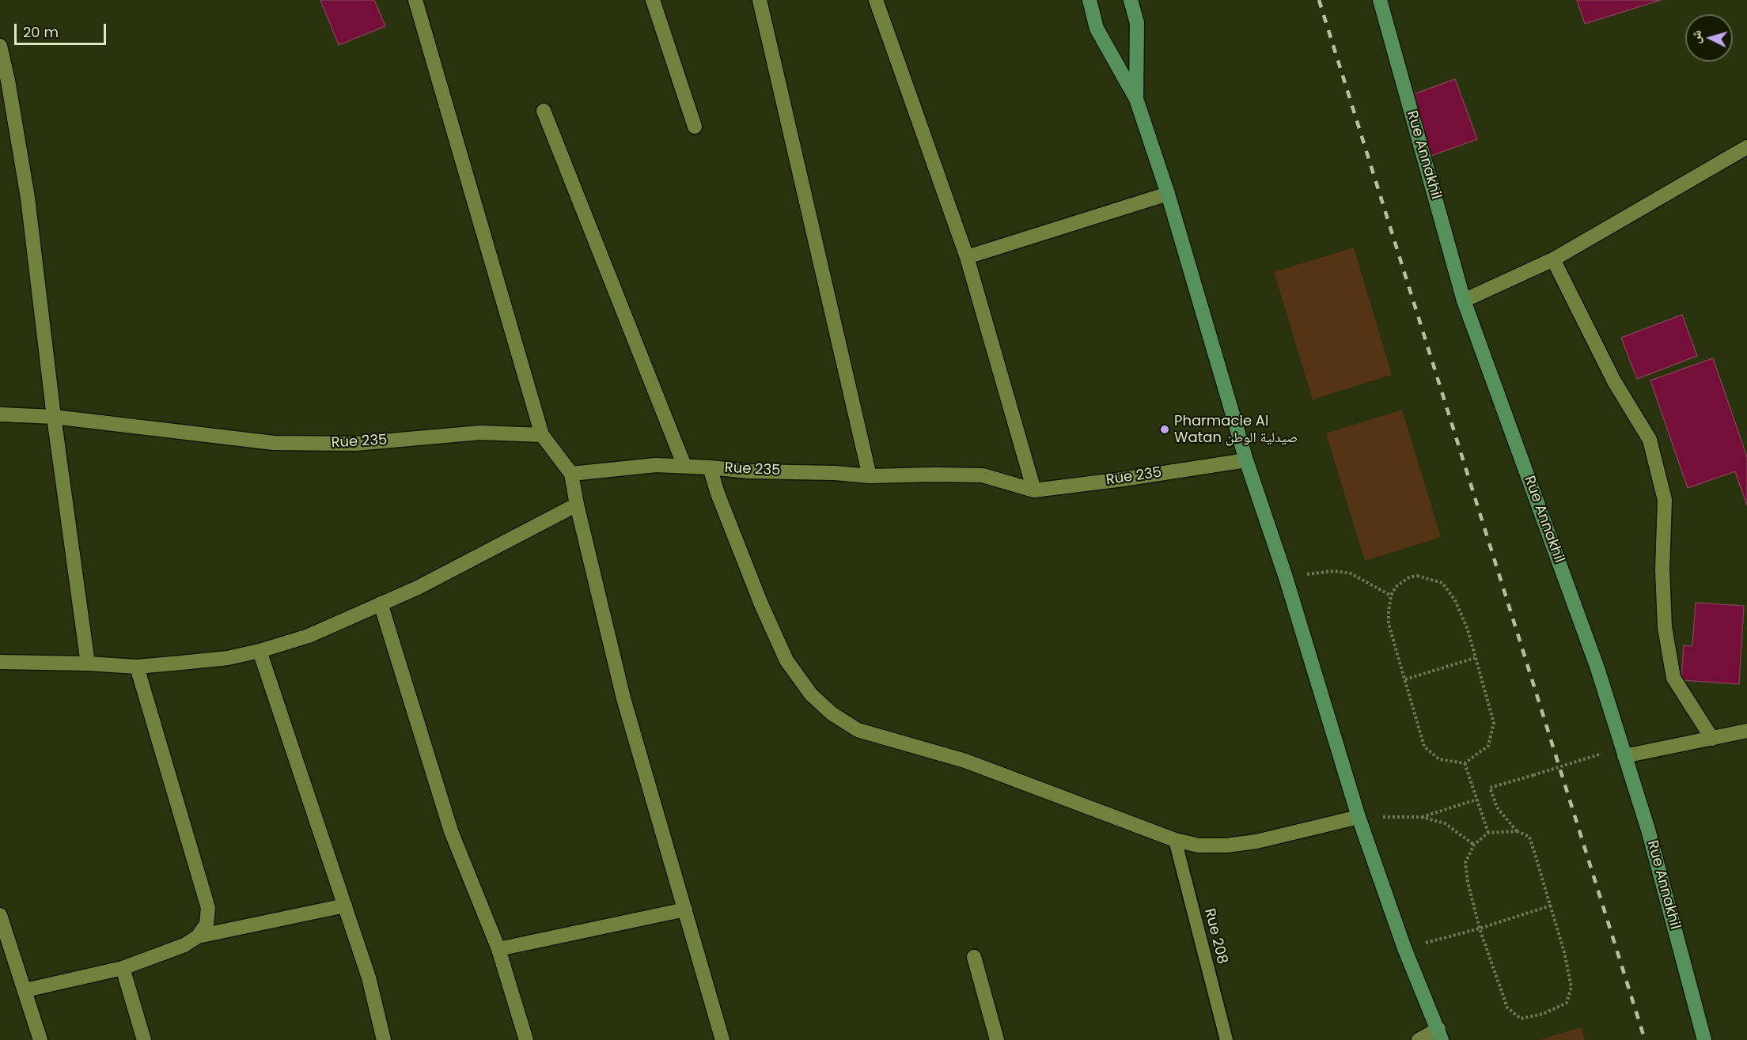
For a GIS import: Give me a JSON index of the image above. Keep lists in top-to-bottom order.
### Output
{
  "streets": {
    "main road": ["Rue Annakhil"],
    "street": ["Rue 235"],
    "lane": ["Rue 208"]
  },
  "places": ["Pharmacie Al Watan صيدلية الوطن"],
  "scale_bar": "20 m",
  "north": "left"
}
